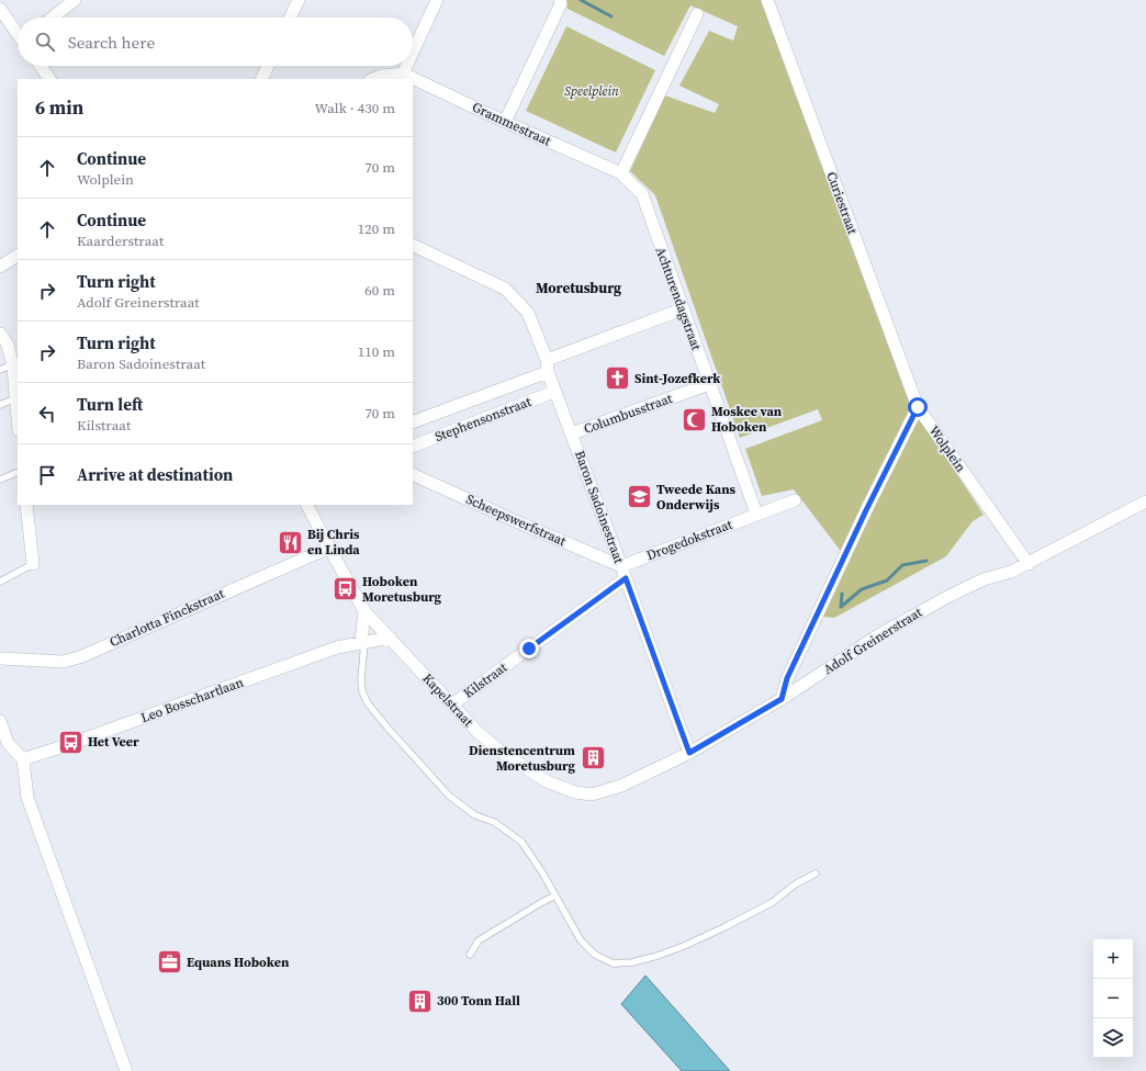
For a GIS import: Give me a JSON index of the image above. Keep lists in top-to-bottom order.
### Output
{
  "streets": {
    "street": [
      "Grammestraat",
      "Curiestraat",
      "Achturendagstraat",
      "Columbusstraat",
      "Stephensonstraat",
      "Wolplein",
      "Baron Sadoinestraat",
      "Scheepswerfstraat",
      "Drogedokstraat",
      "Charlotta Finckstraat",
      "Adolf Greinerstraat",
      "Kilstraat",
      "Leo Bosschartlaan",
      "Kapelstraat"
    ]
  },
  "crossings": [
    ["Grammestraat", "Achturendagstraat"],
    ["Curiestraat", "Wolplein"],
    ["Achturendagstraat", "Columbusstraat"],
    ["Achturendagstraat", "Stephensonstraat"],
    ["Achturendagstraat", "Drogedokstraat"],
    ["Columbusstraat", "Baron Sadoinestraat"],
    ["Stephensonstraat", "Baron Sadoinestraat"],
    ["Wolplein", "Adolf Greinerstraat"],
    ["Baron Sadoinestraat", "Scheepswerfstraat"],
    ["Baron Sadoinestraat", "Drogedokstraat"],
    ["Baron Sadoinestraat", "Adolf Greinerstraat"],
    ["Baron Sadoinestraat", "Kilstraat"],
    ["Scheepswerfstraat", "Drogedokstraat"],
    ["Charlotta Finckstraat", "Kapelstraat"],
    ["Adolf Greinerstraat", "Kapelstraat"],
    ["Kilstraat", "Kapelstraat"]
  ],
  "districts": ["Moretusburg"],
  "parks": ["Speelplein"],
  "places": {
    "church": ["Sint-Jozefkerk"],
    "mosque": ["Moskee van Hoboken"],
    "school or university": ["Tweede Kans Onderwijs"],
    "restaurant": ["Bij Chris en Linda"],
    "bus stop": ["Hoboken Moretusburg", "Het Veer"],
    "building": ["Dienstencentrum Moretusburg", "300 Tonn Hall"],
    "office": ["Equans Hoboken"]
  },
  "page": {
    "search": "Search here",
    "heading": ["6 min", "Walk · 430 m"],
    "list": [
      ["Continue", "Wolplein", "70 m"],
      ["Continue", "Kaarderstraat", "120 m"],
      ["Turn right", "Adolf Greinerstraat", "60 m"],
      ["Turn right", "Baron Sadoinestraat", "110 m"],
      ["Turn left", "Kilstraat", "70 m"],
      "Arrive at destination"
    ],
    "map_buttons": ["+", "−"]
  }
}
